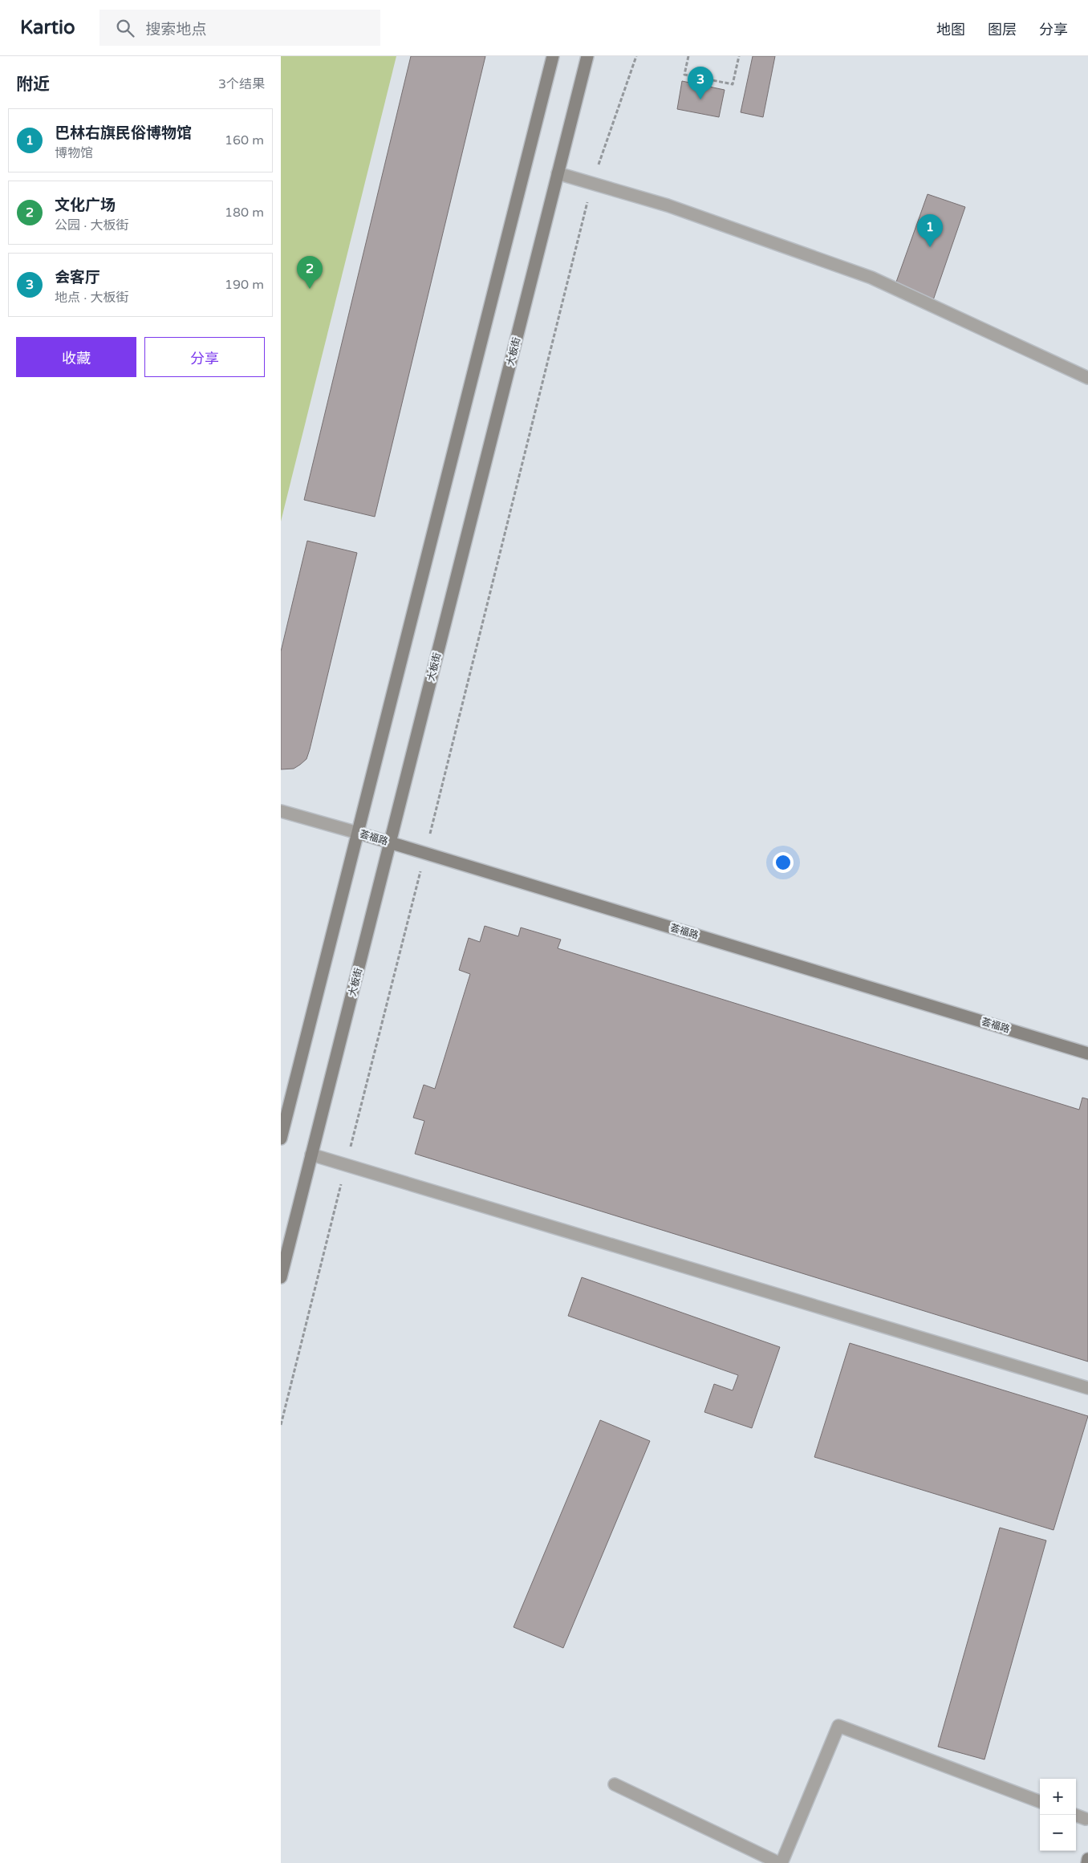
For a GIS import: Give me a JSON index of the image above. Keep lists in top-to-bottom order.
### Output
{
  "streets": {
    "main road": ["大板街", "荟福路"]
  },
  "crossings": [
    ["大板街", "荟福路"]
  ],
  "page": {
    "header": "Kartio",
    "search": "搜索地点",
    "nav": ["地图", "图层", "分享"],
    "heading": ["附近", "3个结果"],
    "pins": ["3", "1", "2"],
    "list": [
      {
        "mark": "1",
        "name": "巴林右旗民俗博物馆",
        "note": "博物馆",
        "value": "160 m"
      },
      {
        "mark": "2",
        "name": "文化广场",
        "note": "公园 · 大板街",
        "value": "180 m"
      },
      {
        "mark": "3",
        "name": "会客厅",
        "note": "地点 · 大板街",
        "value": "190 m"
      }
    ],
    "buttons": ["收藏", "分享"],
    "map_buttons": ["+", "−"]
  }
}
